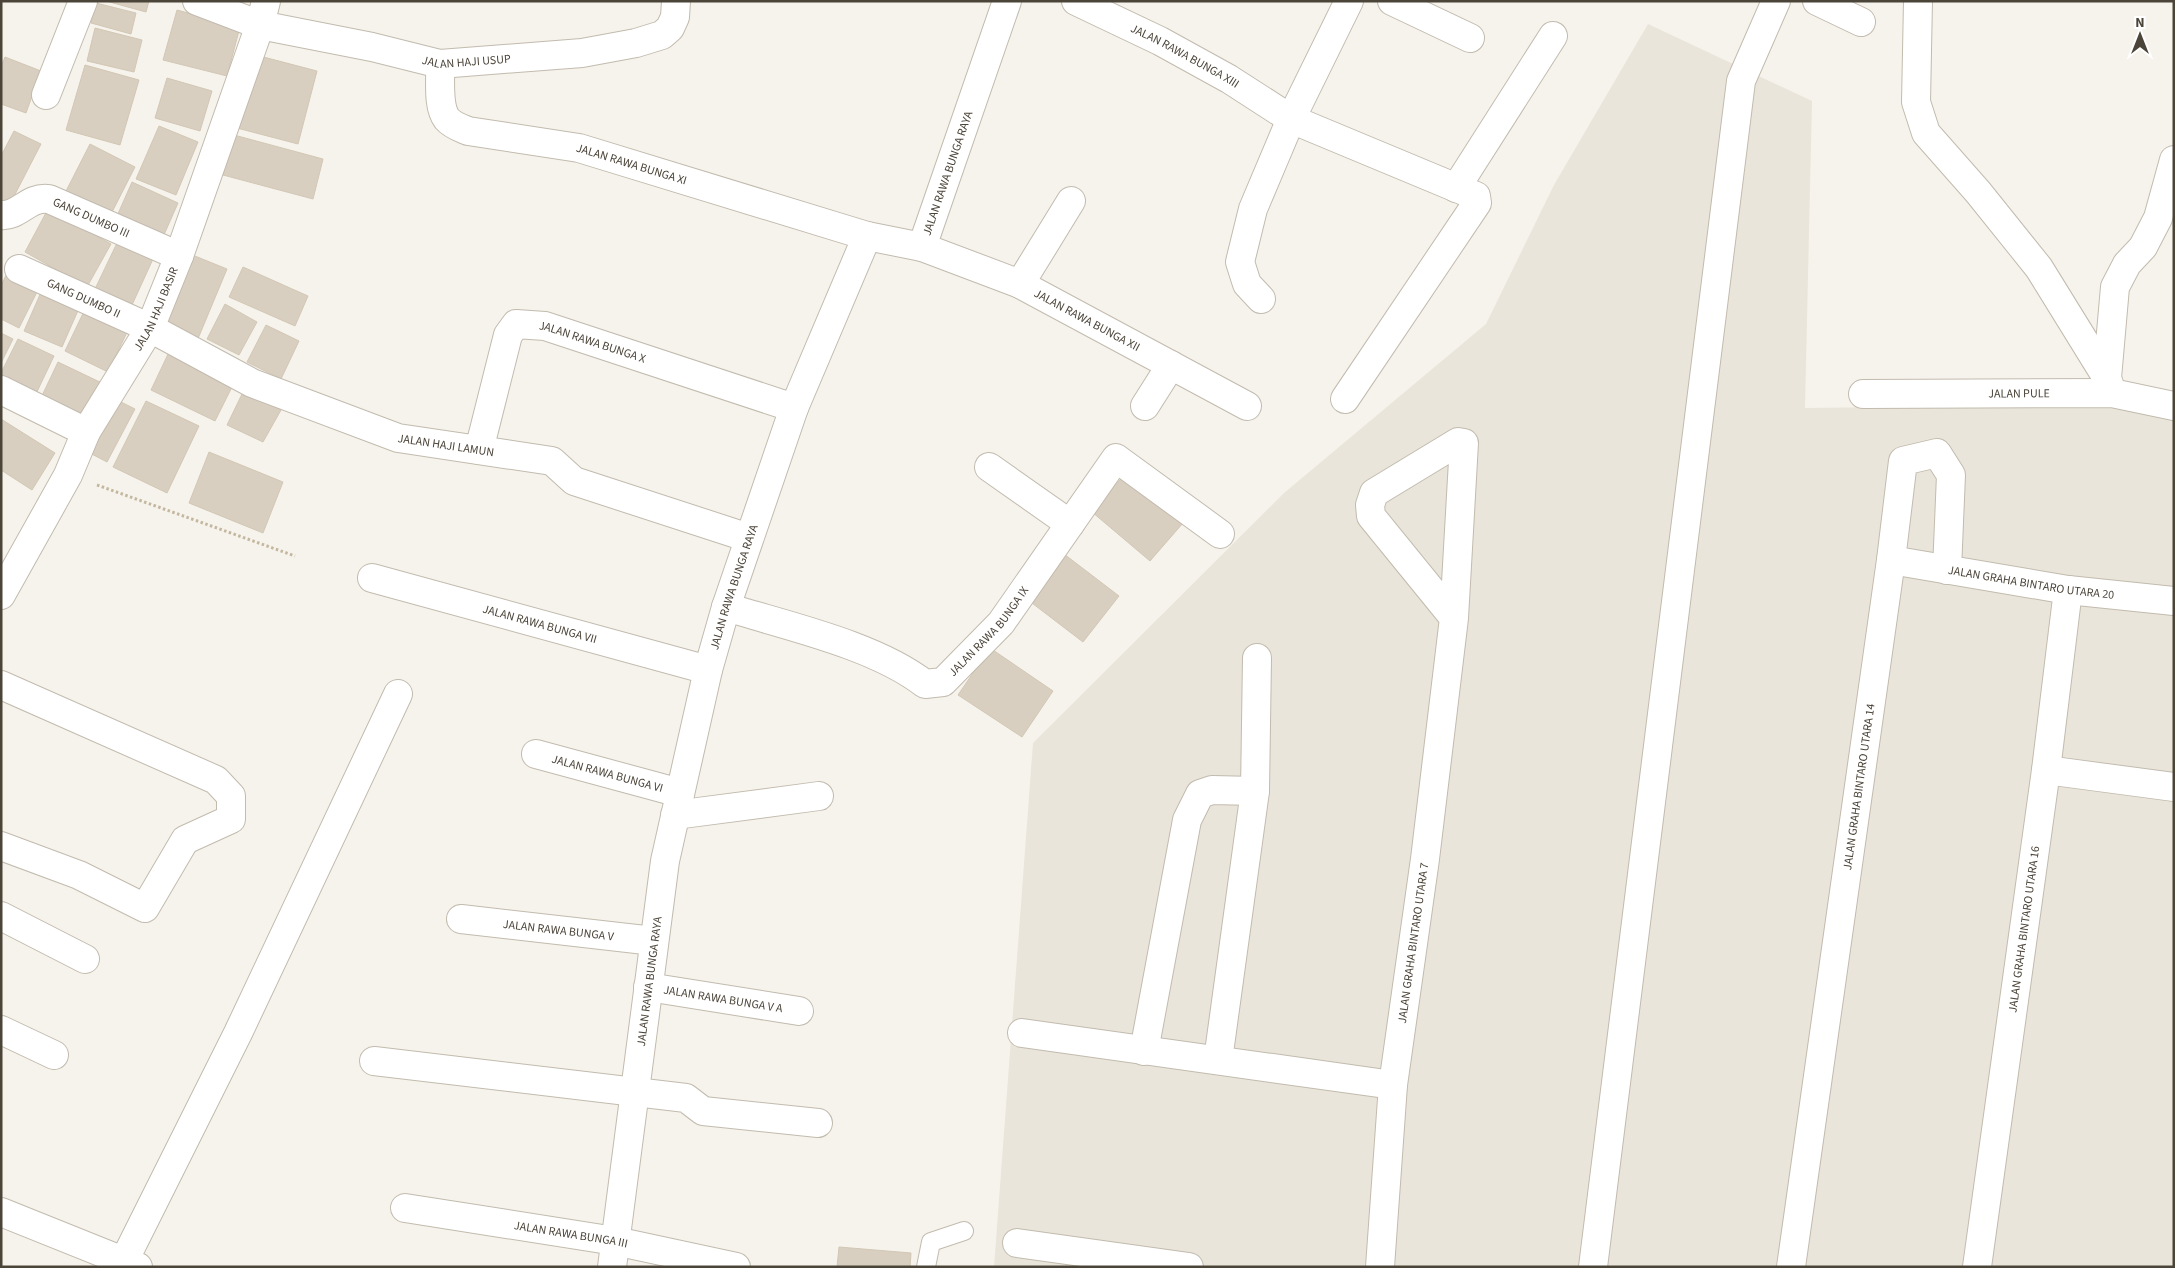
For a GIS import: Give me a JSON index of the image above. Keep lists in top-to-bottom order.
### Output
{
  "streets": {
    "street": [
      "JALAN RAWA BUNGA XIII",
      "JALAN HAJI USUP",
      "JALAN RAWA BUNGA XI",
      "JALAN RAWA BUNGA RAYA",
      "GANG DUMBO III",
      "GANG DUMBO II",
      "JALAN HAJI BASIR",
      "JALAN RAWA BUNGA XII",
      "JALAN RAWA BUNGA X",
      "JALAN PULE",
      "JALAN HAJI LAMUN",
      "JALAN GRAHA BINTARO UTARA 20",
      "JALAN RAWA BUNGA VII",
      "JALAN RAWA BUNGA IX",
      "JALAN RAWA BUNGA VI",
      "JALAN GRAHA BINTARO UTARA 14",
      "JALAN GRAHA BINTARO UTARA 16",
      "JALAN RAWA BUNGA V",
      "JALAN GRAHA BINTARO UTARA 7",
      "JALAN RAWA BUNGA V A",
      "JALAN RAWA BUNGA III"
    ]
  },
  "crossings": [
    ["JALAN HAJI USUP", "JALAN RAWA BUNGA XI"],
    ["JALAN HAJI USUP", "JALAN HAJI BASIR"],
    ["JALAN RAWA BUNGA XI", "JALAN RAWA BUNGA RAYA"],
    ["JALAN RAWA BUNGA RAYA", "JALAN RAWA BUNGA XII"],
    ["JALAN RAWA BUNGA RAYA", "JALAN RAWA BUNGA X"],
    ["JALAN RAWA BUNGA RAYA", "JALAN HAJI LAMUN"],
    ["JALAN RAWA BUNGA RAYA", "JALAN RAWA BUNGA VII"],
    ["JALAN RAWA BUNGA RAYA", "JALAN RAWA BUNGA IX"],
    ["JALAN RAWA BUNGA RAYA", "JALAN RAWA BUNGA VI"],
    ["JALAN RAWA BUNGA RAYA", "JALAN RAWA BUNGA V"],
    ["JALAN RAWA BUNGA RAYA", "JALAN RAWA BUNGA V A"],
    ["JALAN RAWA BUNGA RAYA", "JALAN RAWA BUNGA III"],
    ["GANG DUMBO III", "JALAN HAJI BASIR"],
    ["GANG DUMBO II", "JALAN HAJI BASIR"],
    ["GANG DUMBO II", "JALAN HAJI LAMUN"],
    ["JALAN HAJI BASIR", "JALAN HAJI LAMUN"],
    ["JALAN RAWA BUNGA X", "JALAN HAJI LAMUN"],
    ["JALAN GRAHA BINTARO UTARA 20", "JALAN GRAHA BINTARO UTARA 14"],
    ["JALAN GRAHA BINTARO UTARA 20", "JALAN GRAHA BINTARO UTARA 16"]
  ],
  "north": "top"
}
